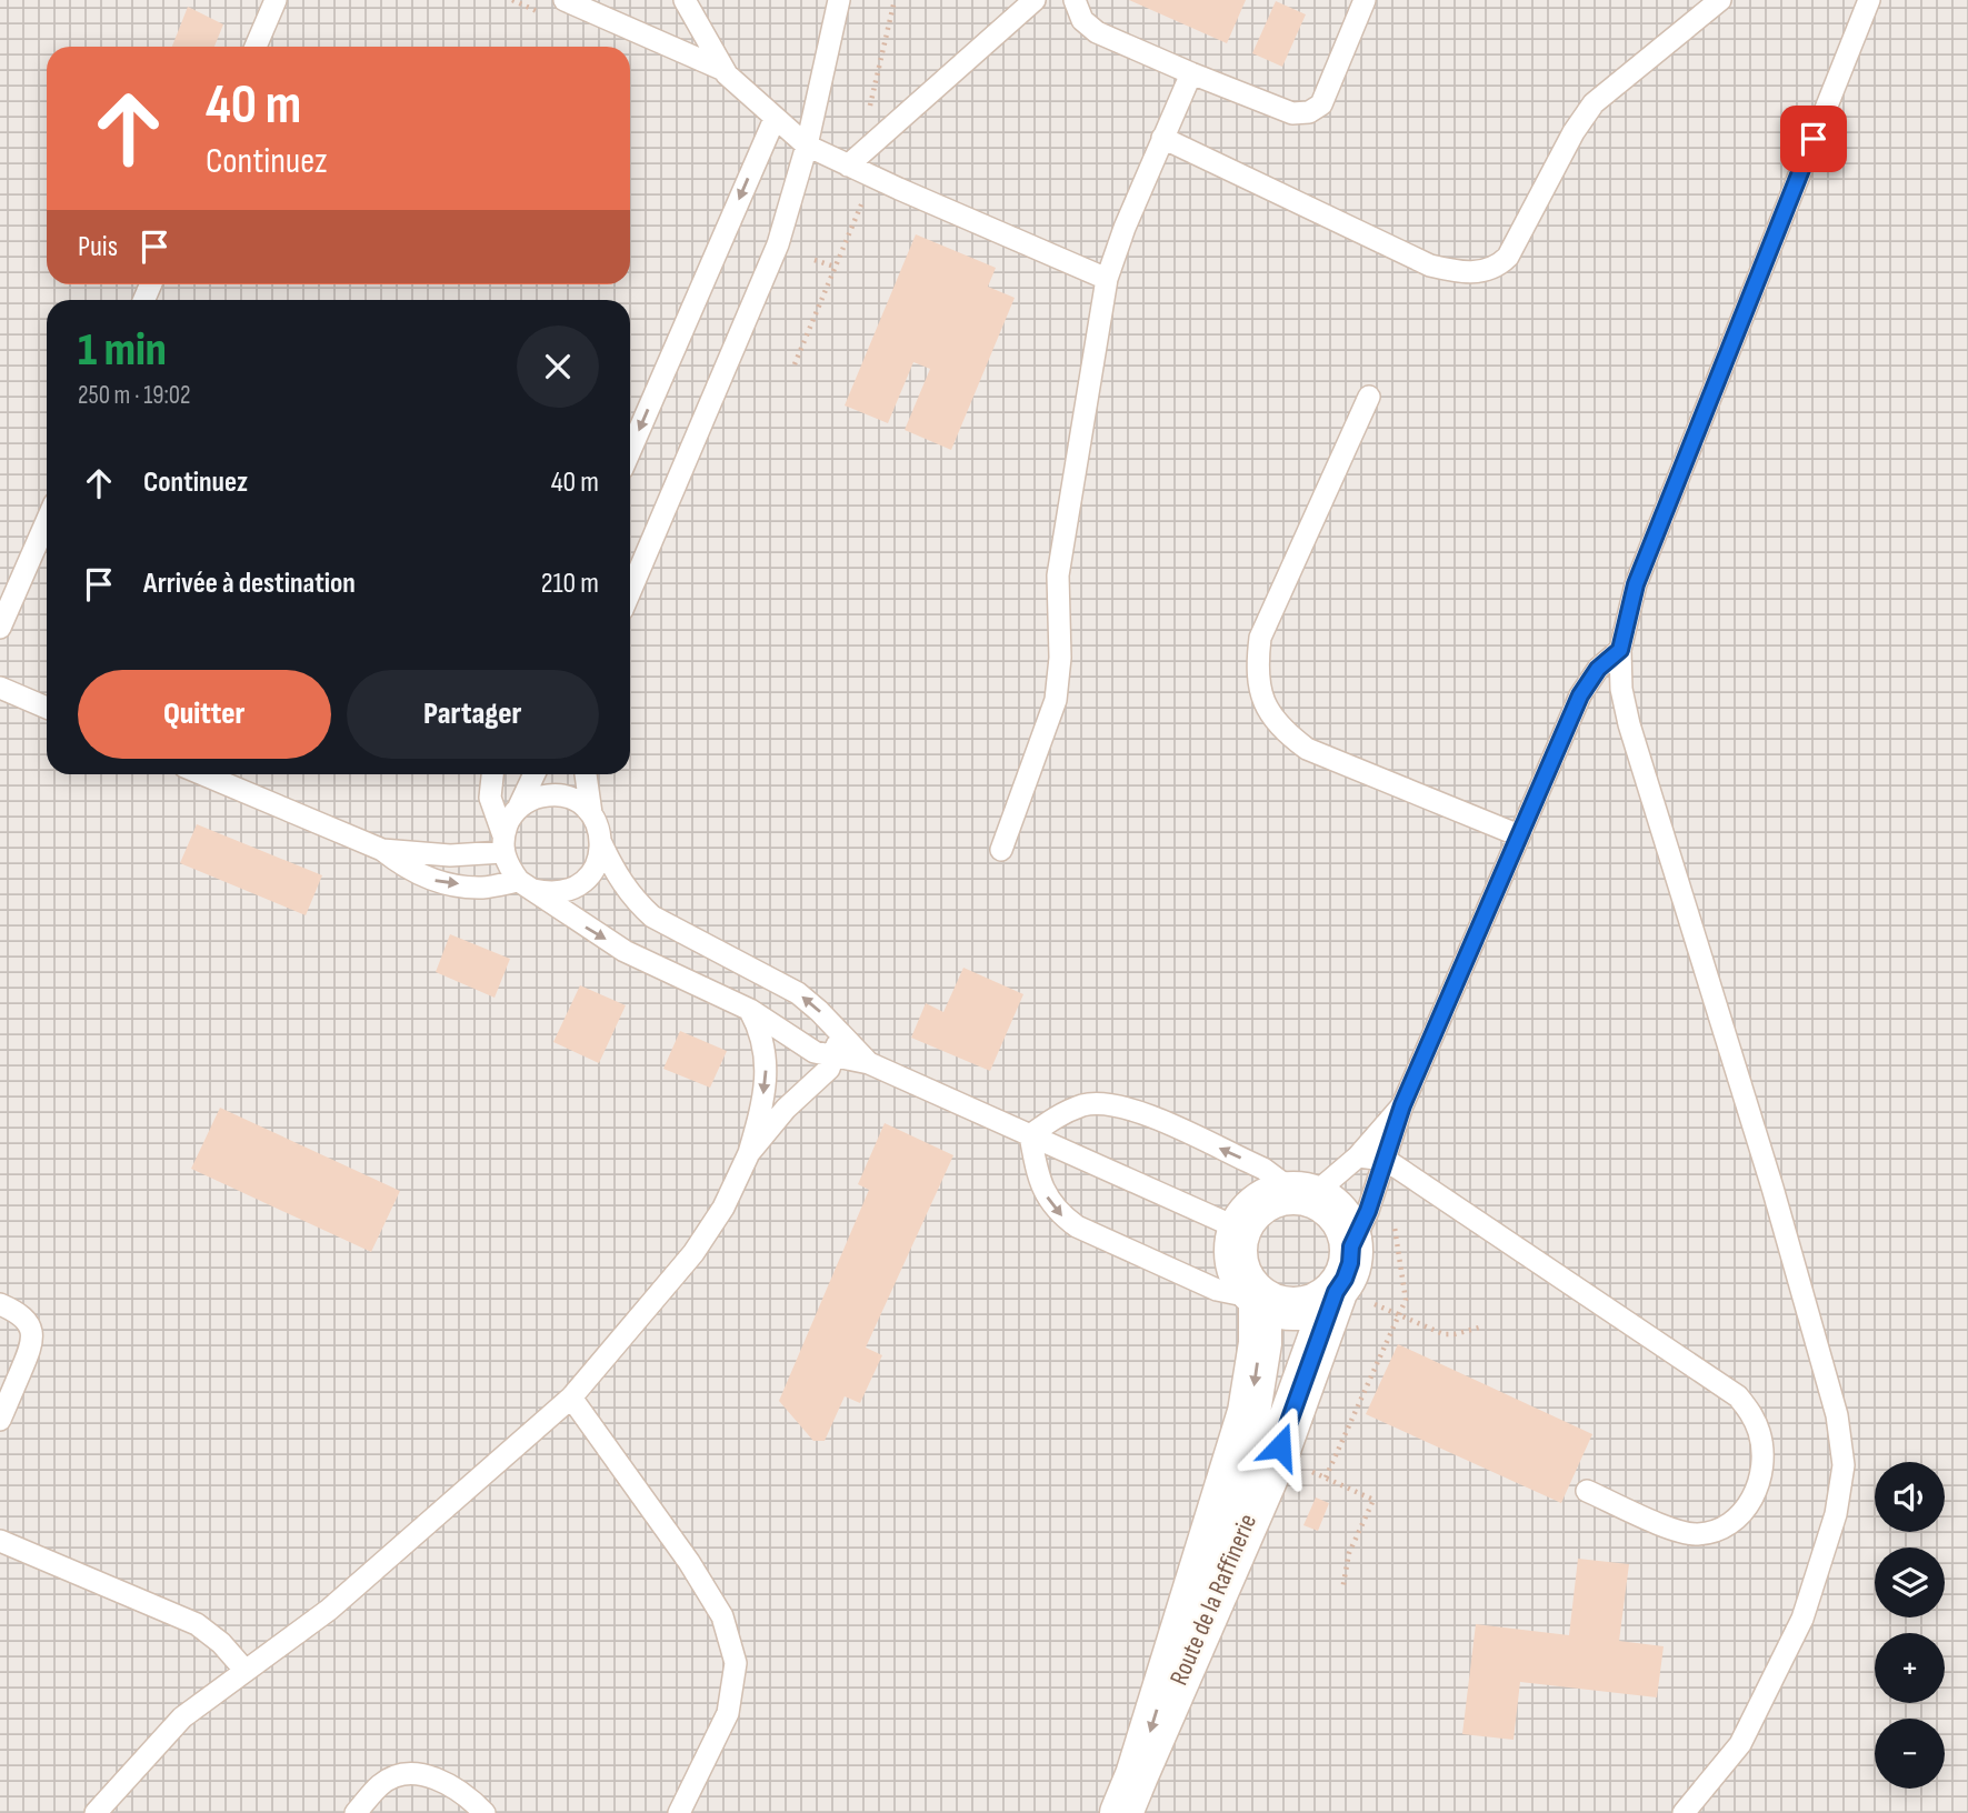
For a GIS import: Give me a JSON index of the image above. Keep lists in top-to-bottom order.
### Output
{
  "streets": {
    "street": ["Route de la Raffinerie"]
  },
  "page": {
    "turn": ["40 m", "Continuez"],
    "then": "Puis",
    "heading": ["1 min", "250 m · 19:02"],
    "list": [
      {
        "name": "Continuez",
        "value": "40 m"
      },
      {
        "name": "Arrivée à destination",
        "value": "210 m"
      }
    ],
    "buttons": ["Quitter", "Partager"],
    "map_buttons": ["+", "−"]
  }
}
